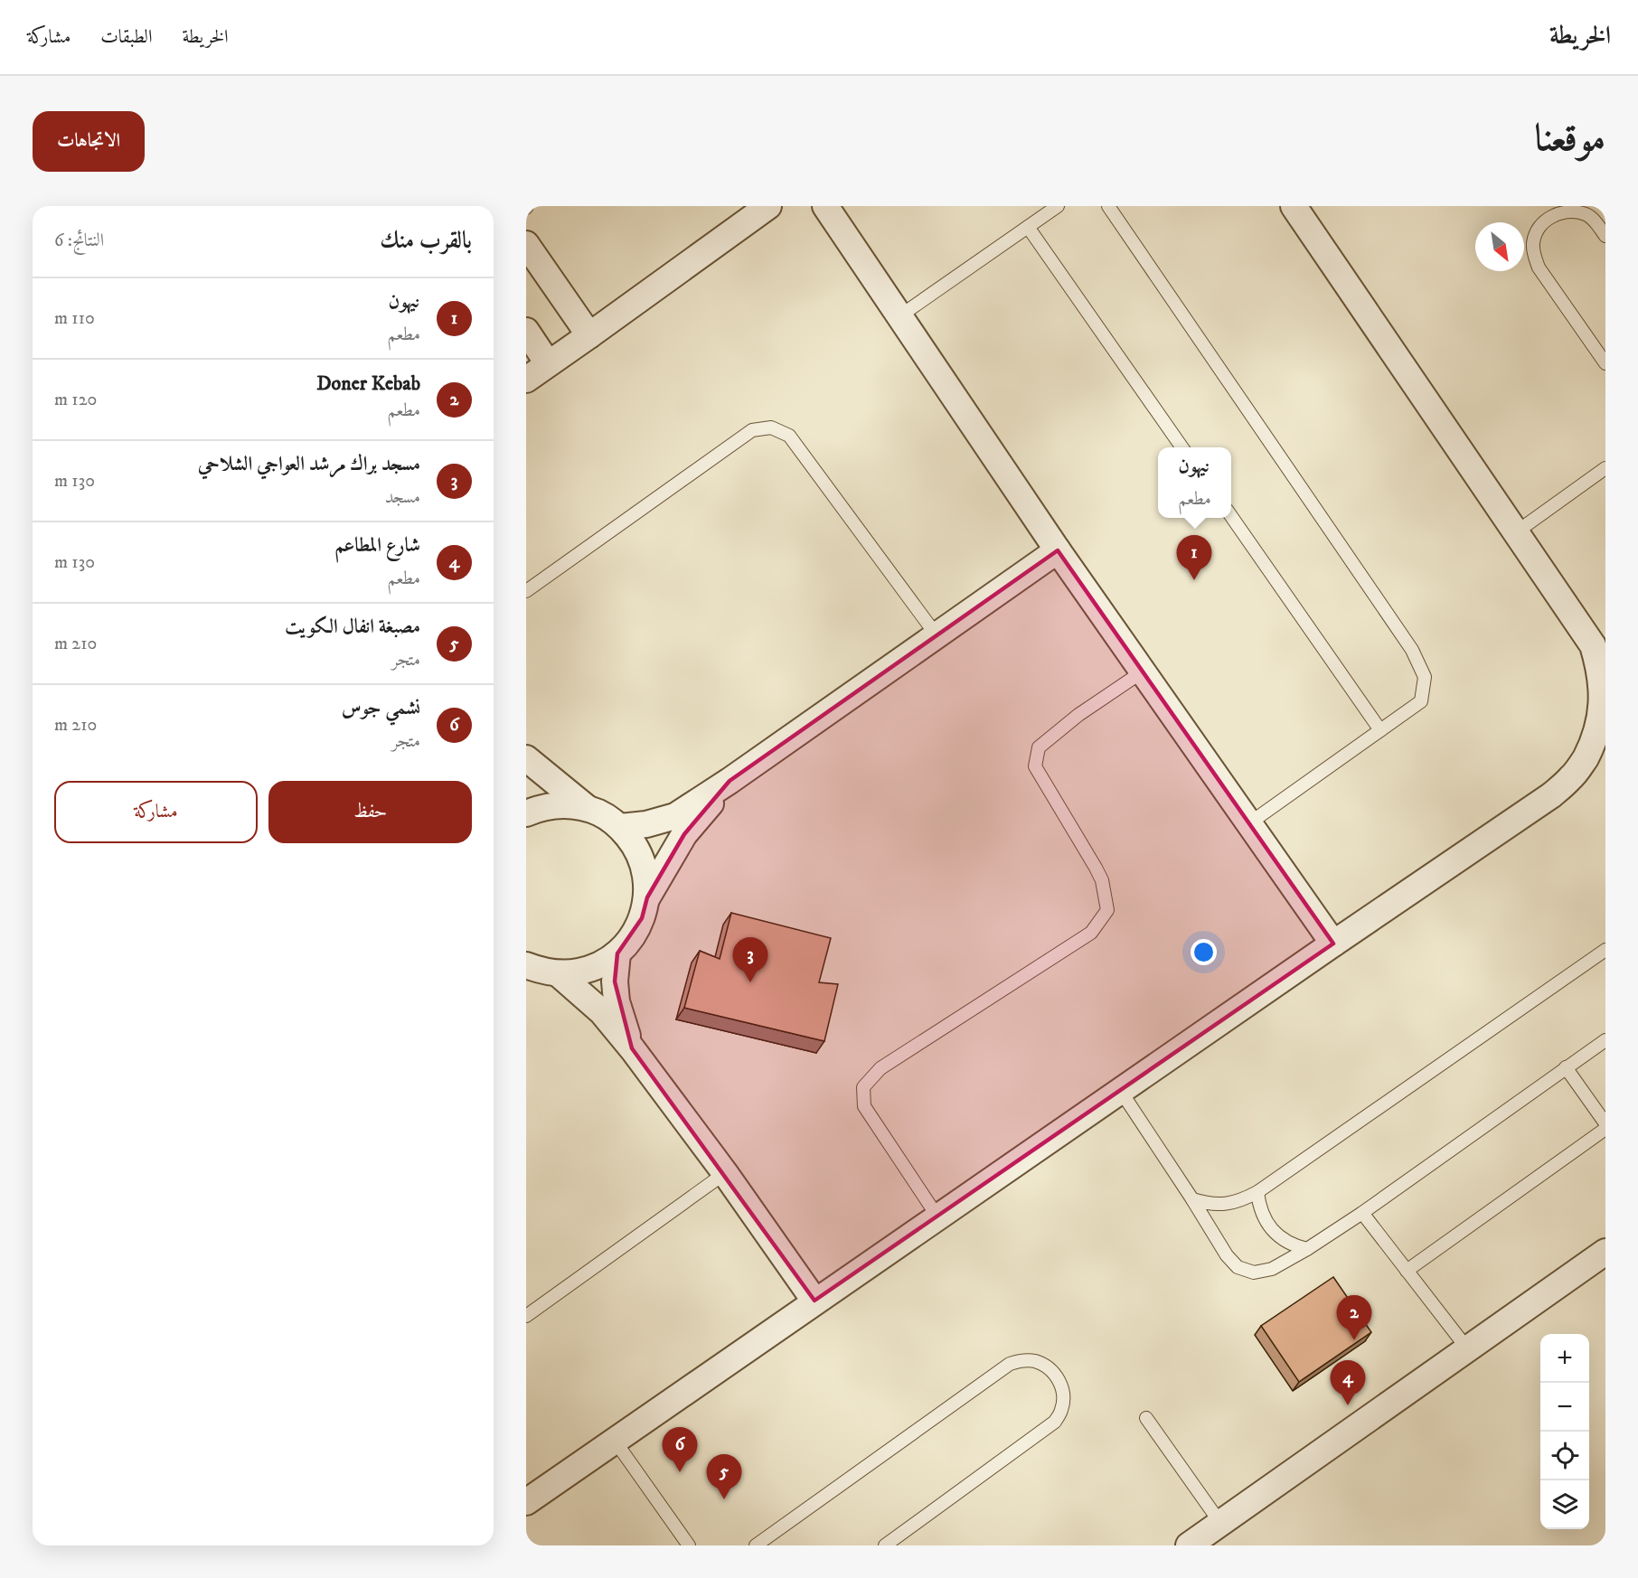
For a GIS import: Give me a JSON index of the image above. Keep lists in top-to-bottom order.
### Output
{
  "north": "bottom right",
  "page": {
    "header": "الخريطة",
    "nav": ["الخريطة", "الطبقات", "مشاركة"],
    "title": "موقعنا",
    "buttons": [
      "الاتجاهات",
      ["حفظ", "مشاركة"]
    ],
    "heading": ["بالقرب منك", "النتائج: 6"],
    "list": [
      {
        "mark": "1",
        "name": "نيهون",
        "note": "مطعم",
        "value": "110 m"
      },
      {
        "mark": "2",
        "name": "Doner Kebab",
        "note": "مطعم",
        "value": "120 m"
      },
      {
        "mark": "3",
        "name": "مسجد براك مرشد العواجي الشلاحي",
        "note": "مسجد",
        "value": "130 m"
      },
      {
        "mark": "4",
        "name": "شارع المطاعم",
        "note": "مطعم",
        "value": "130 m"
      },
      {
        "mark": "5",
        "name": "مصبغة انفال الكويت",
        "note": "متجر",
        "value": "210 m"
      },
      {
        "mark": "6",
        "name": "نشمي جوس",
        "note": "متجر",
        "value": "210 m"
      }
    ],
    "popup": ["نيهون", "مطعم"],
    "pins": [
      "1",
      "3",
      "2",
      "4",
      "6",
      "5"
    ],
    "map_buttons": ["+", "−"]
  }
}
